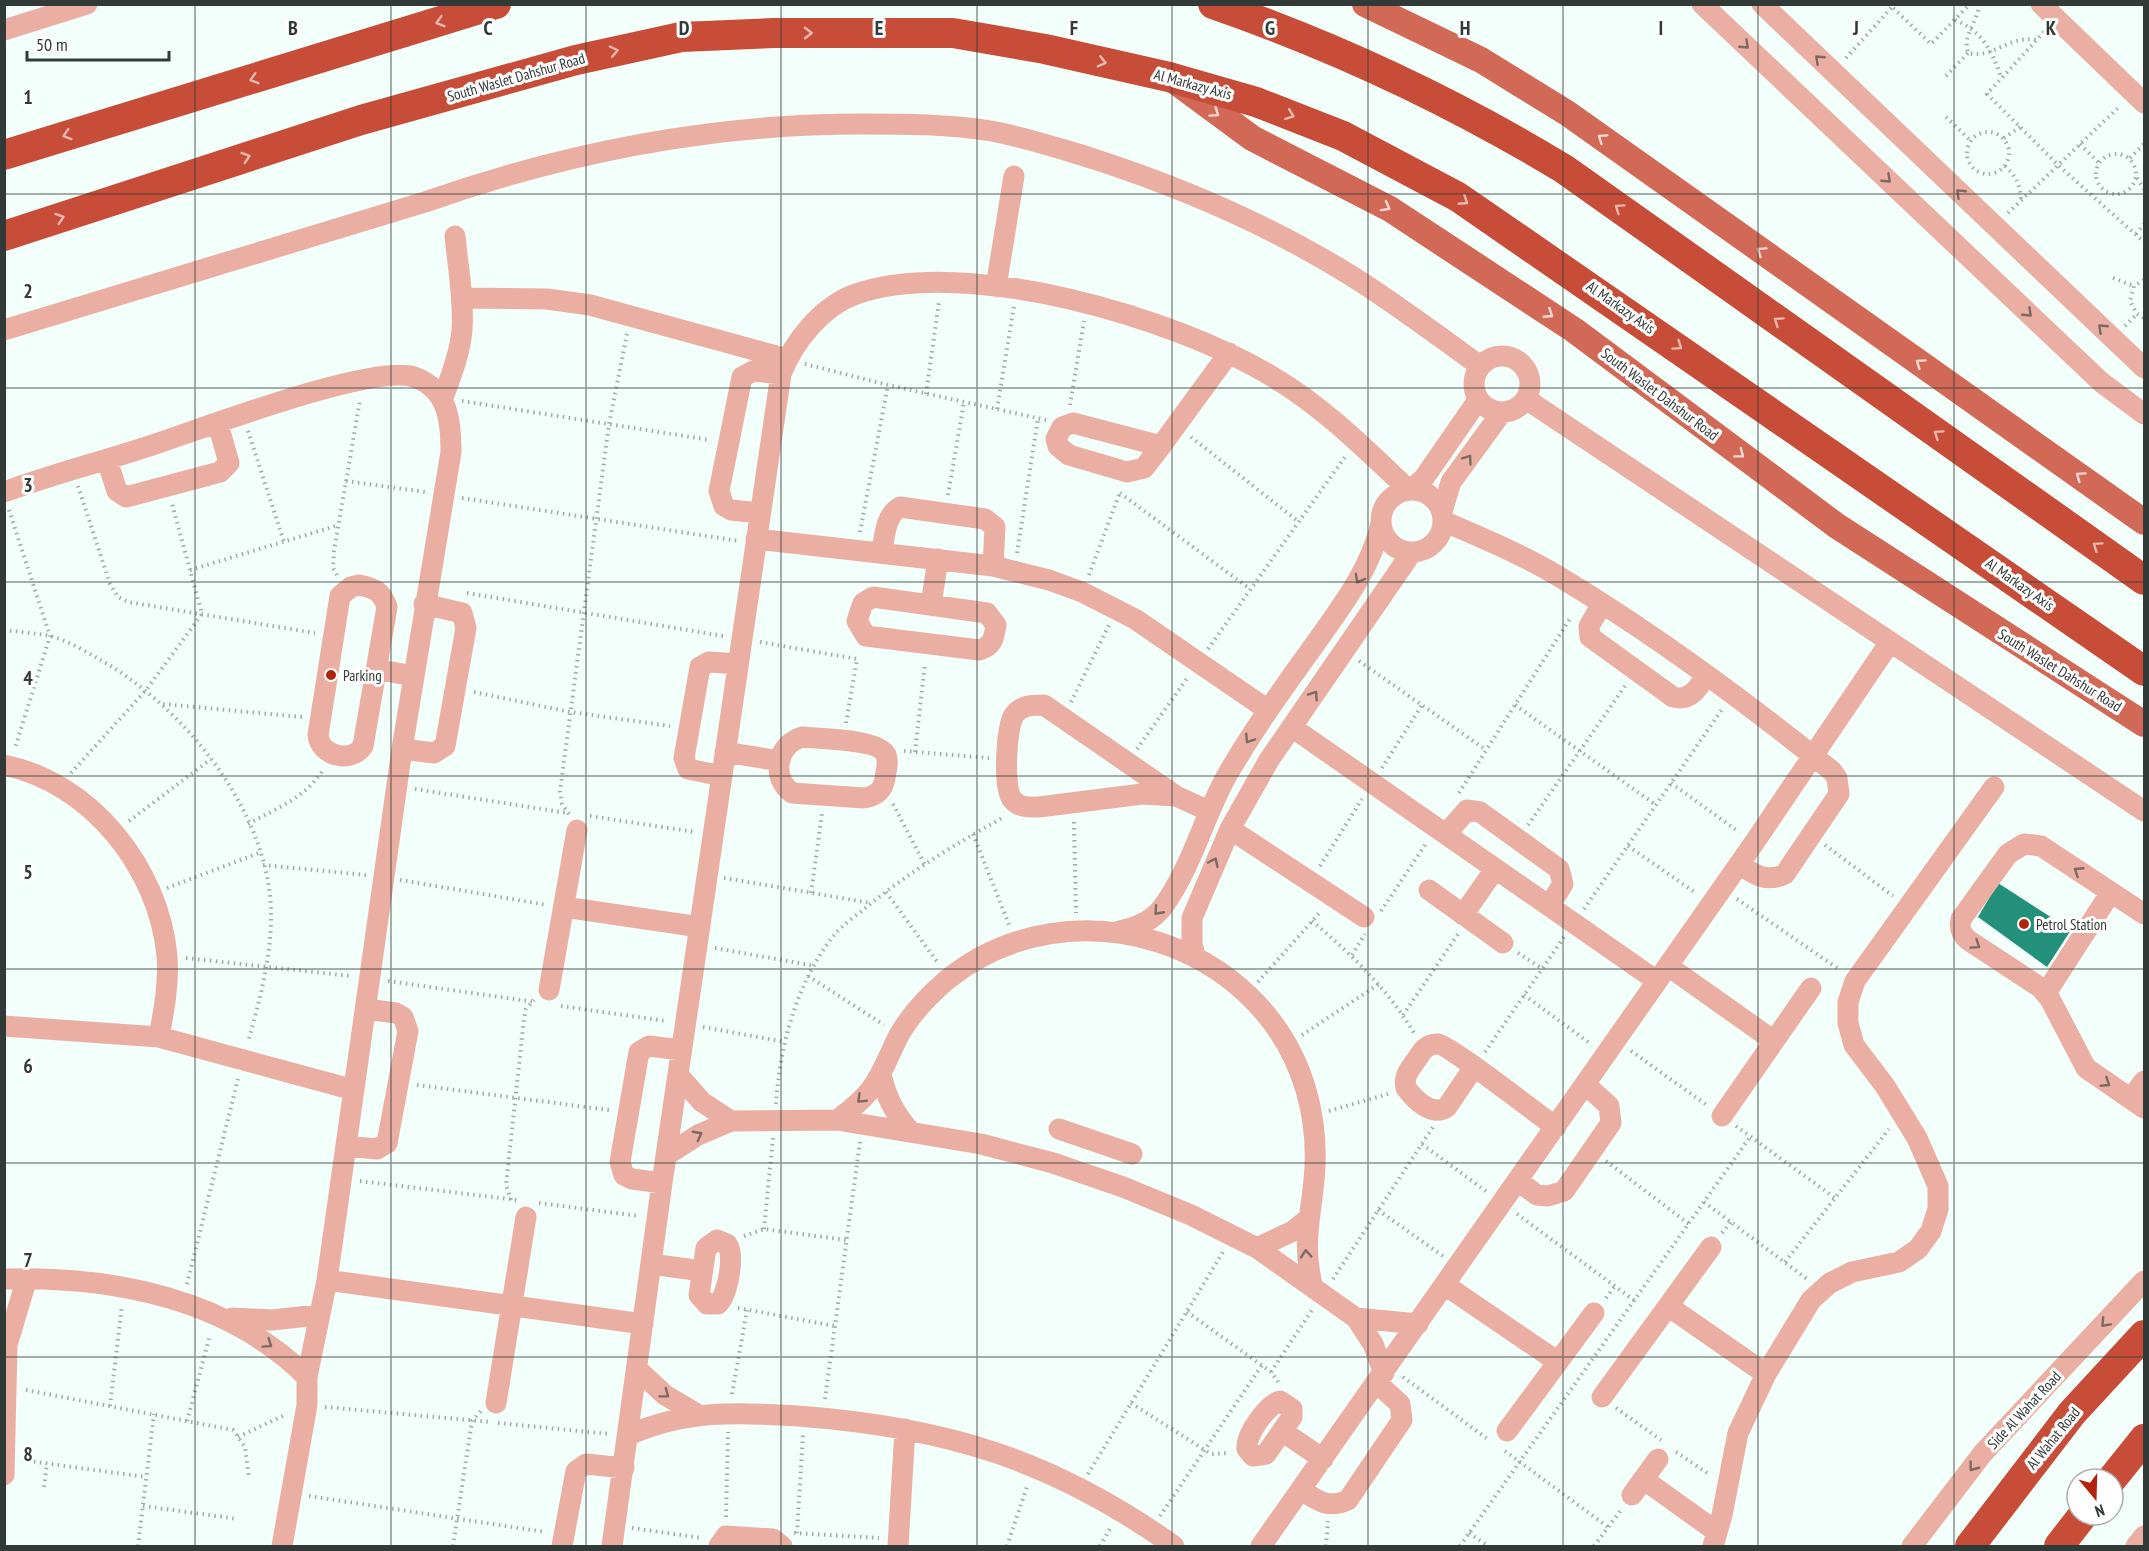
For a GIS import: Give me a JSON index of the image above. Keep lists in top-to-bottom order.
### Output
{
  "streets": {
    "highway": ["South Waslet Dahshur Road", "Al Markazy Axis", "Al Wahat Road"],
    "street": ["Side Al Wahat Road"]
  },
  "crossings": [
    ["South Waslet Dahshur Road", "Al Markazy Axis"]
  ],
  "one_way": ["Side Al Wahat Road"],
  "places": ["Parking", "Petrol Station"],
  "scale_bar": "50 m",
  "north": "bottom",
  "grid": {
    "columns": [
      "B",
      "C",
      "D",
      "E",
      "F",
      "G",
      "H",
      "I",
      "J",
      "K"
    ],
    "rows": [
      "1",
      "2",
      "3",
      "4",
      "5",
      "6",
      "7",
      "8"
    ]
  }
}
